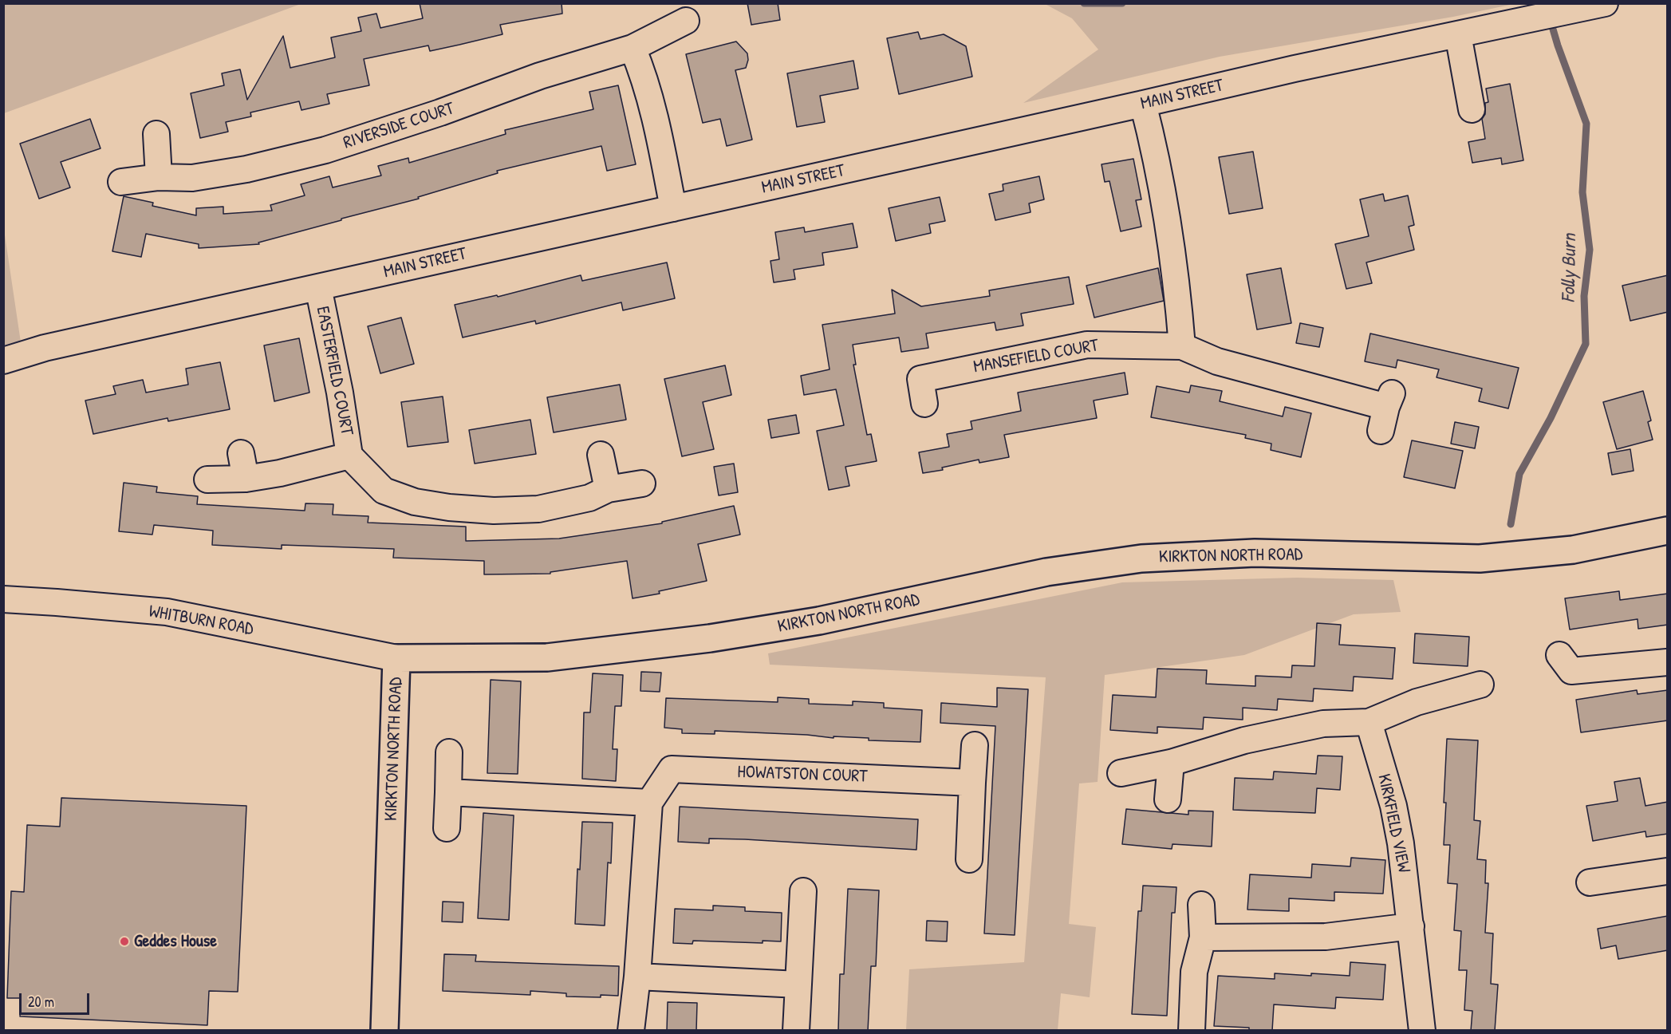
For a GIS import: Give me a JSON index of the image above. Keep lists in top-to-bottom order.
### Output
{
  "streets": {
    "main road": ["KIRKTON NORTH ROAD"],
    "street": [
      "MAIN STREET",
      "RIVERSIDE COURT",
      "MANSEFIELD COURT",
      "EASTERFIELD COURT",
      "WHITBURN ROAD",
      "HOWATSTON COURT",
      "KIRKFIELD VIEW"
    ]
  },
  "crossings": [
    ["MAIN STREET", "EASTERFIELD COURT"],
    ["KIRKTON NORTH ROAD", "WHITBURN ROAD"]
  ],
  "water": ["Folly Burn"],
  "places": ["Geddes House"],
  "scale_bar": "20 m"
}
